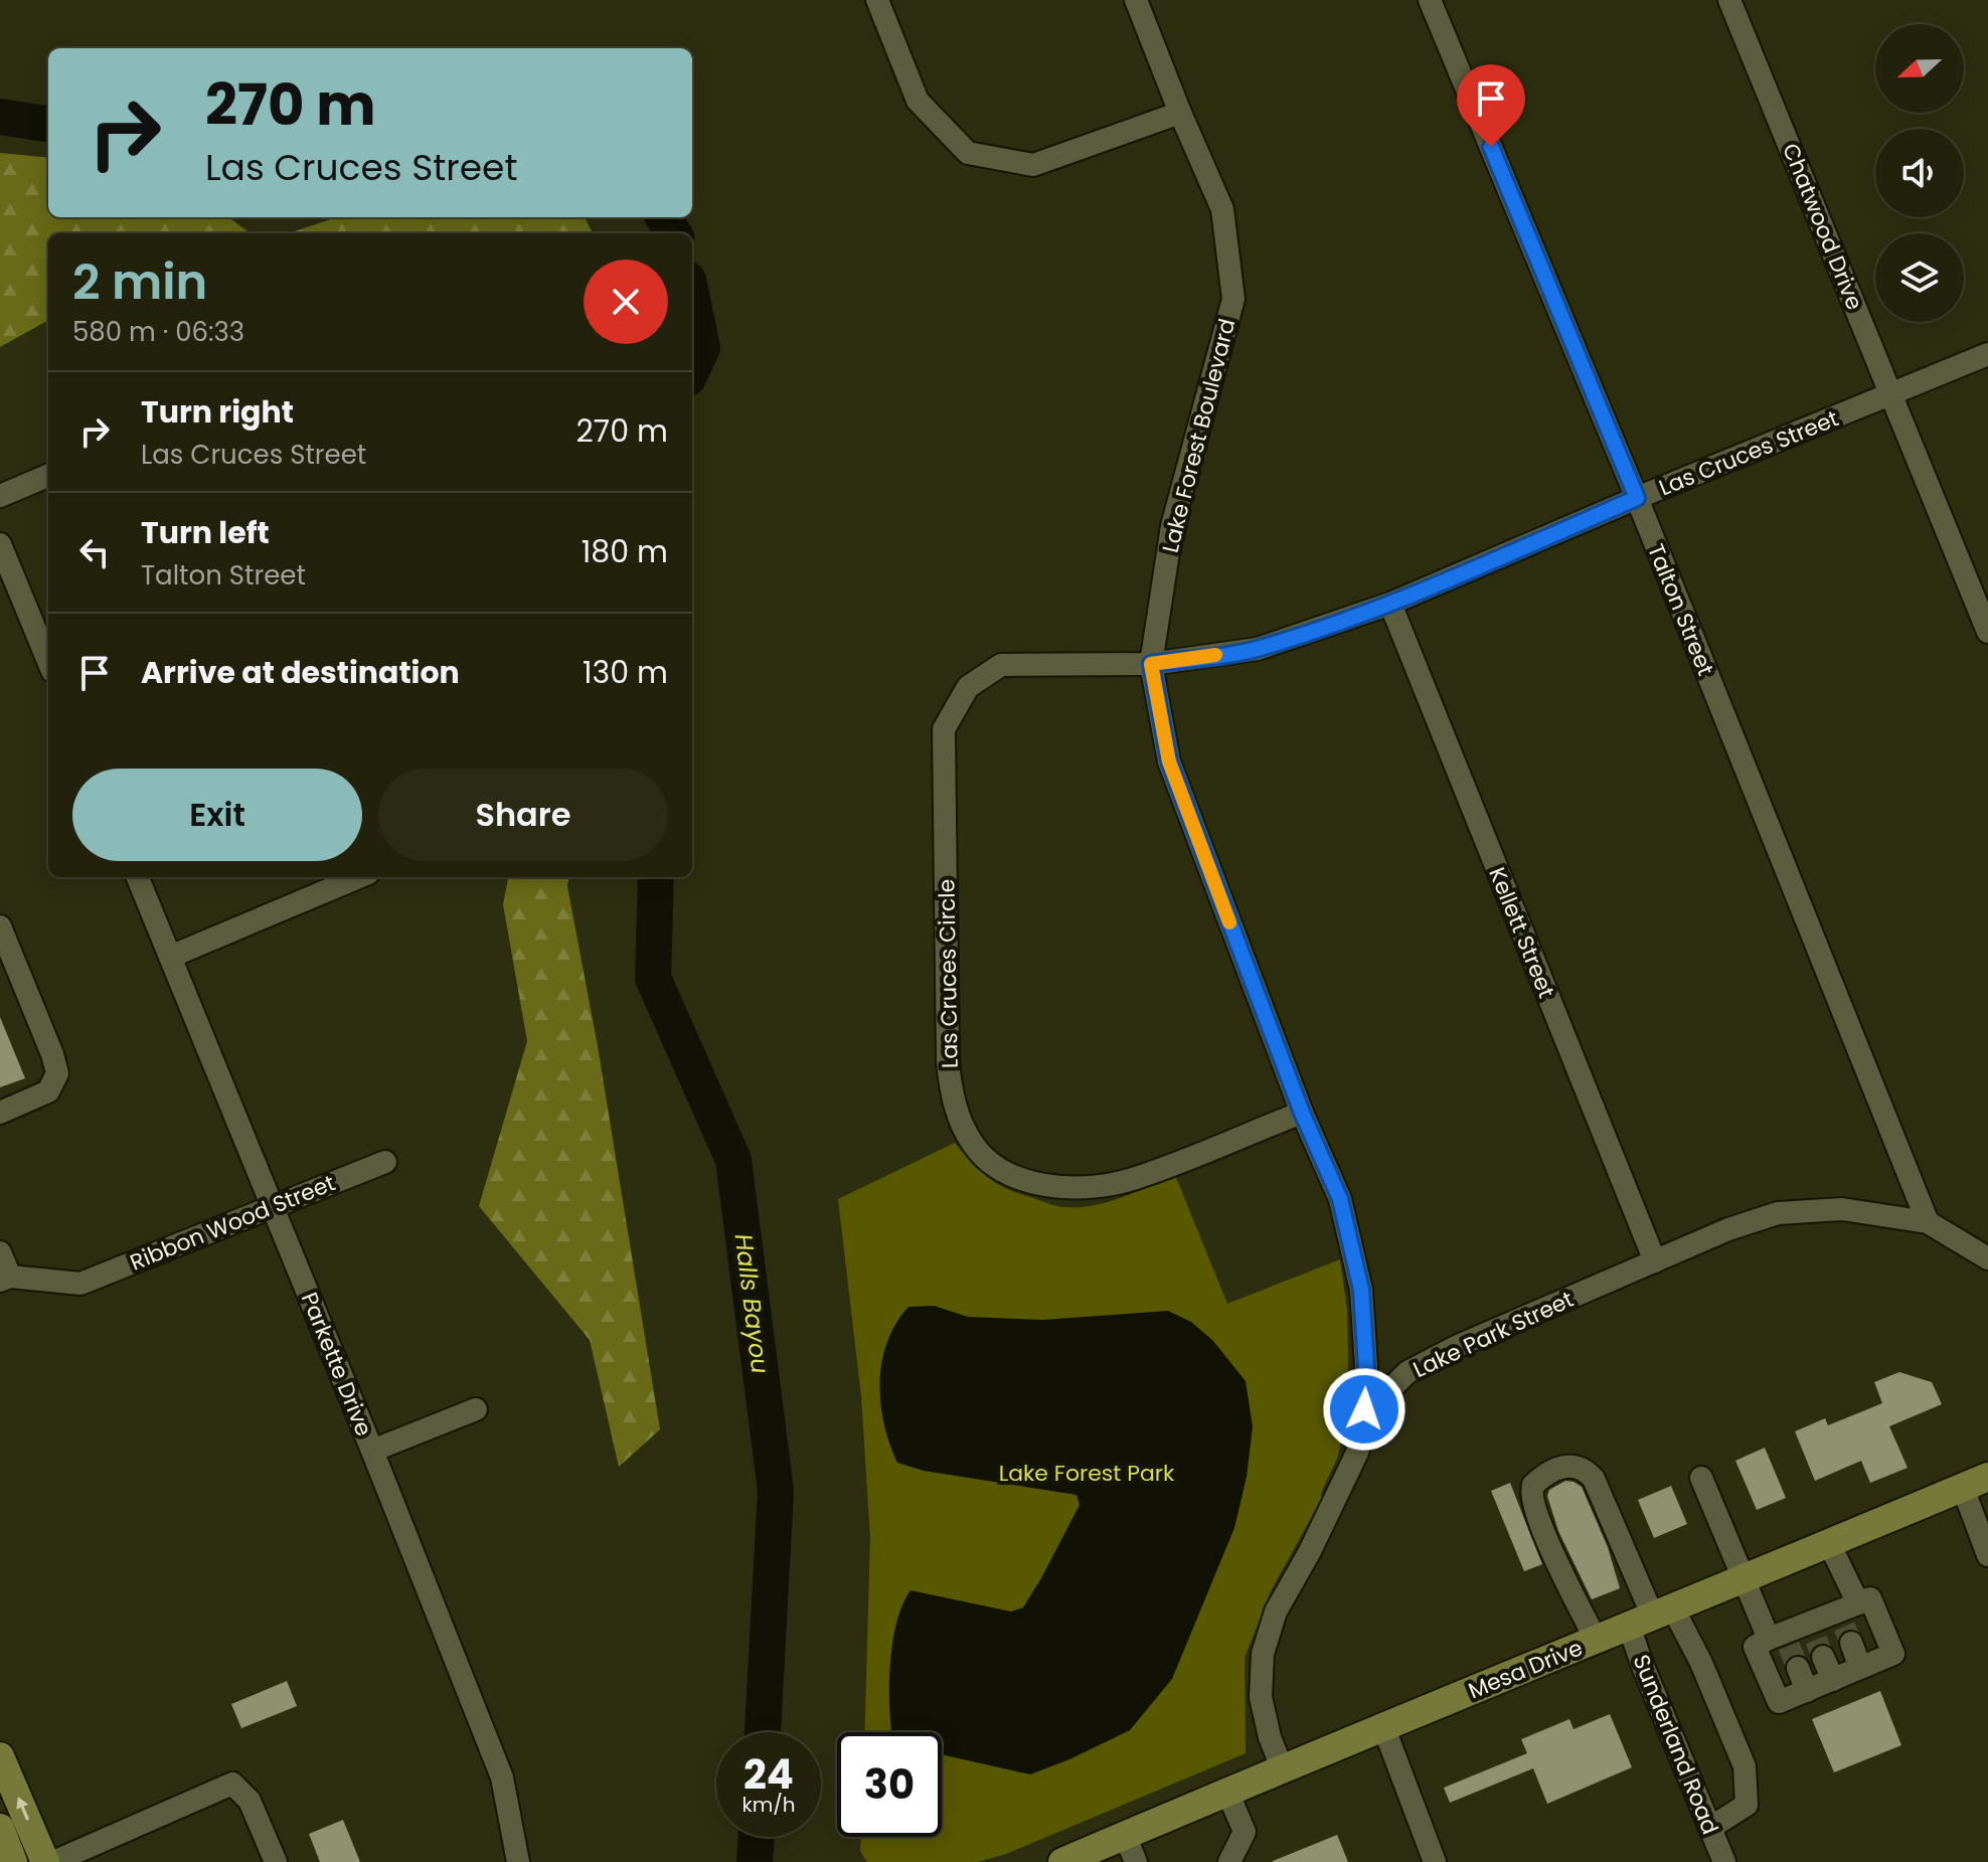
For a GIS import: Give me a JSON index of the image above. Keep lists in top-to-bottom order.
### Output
{
  "streets": {
    "main road": ["Mesa Drive"],
    "street": [
      "Chatwood Drive",
      "Lake Forest Boulevard",
      "Las Cruces Street",
      "Talton Street",
      "Kellett Street",
      "Las Cruces Circle",
      "Ribbon Wood Street",
      "Lake Park Street",
      "Parkette Drive",
      "Sunderland Road"
    ]
  },
  "crossings": [
    ["Chatwood Drive", "Las Cruces Street"],
    ["Lake Forest Boulevard", "Las Cruces Street"],
    ["Lake Forest Boulevard", "Las Cruces Circle"],
    ["Lake Forest Boulevard", "Lake Park Street"],
    ["Las Cruces Street", "Talton Street"],
    ["Las Cruces Street", "Kellett Street"],
    ["Las Cruces Street", "Las Cruces Circle"],
    ["Talton Street", "Lake Park Street"],
    ["Kellett Street", "Lake Park Street"],
    ["Ribbon Wood Street", "Parkette Drive"],
    ["Lake Park Street", "Mesa Drive"],
    ["Mesa Drive", "Sunderland Road"]
  ],
  "water": ["Halls Bayou"],
  "parks": ["Lake Forest Park"],
  "north": "left",
  "page": {
    "turn": ["270 m", "Las Cruces Street"],
    "heading": ["2 min", "580 m · 06:33"],
    "list": [
      {
        "name": "Turn right",
        "note": "Las Cruces Street",
        "value": "270 m"
      },
      {
        "name": "Turn left",
        "note": "Talton Street",
        "value": "180 m"
      },
      {
        "name": "Arrive at destination",
        "value": "130 m"
      }
    ],
    "buttons": ["Exit", "Share"],
    "speed": "24 km/h",
    "limit": "30"
  }
}
